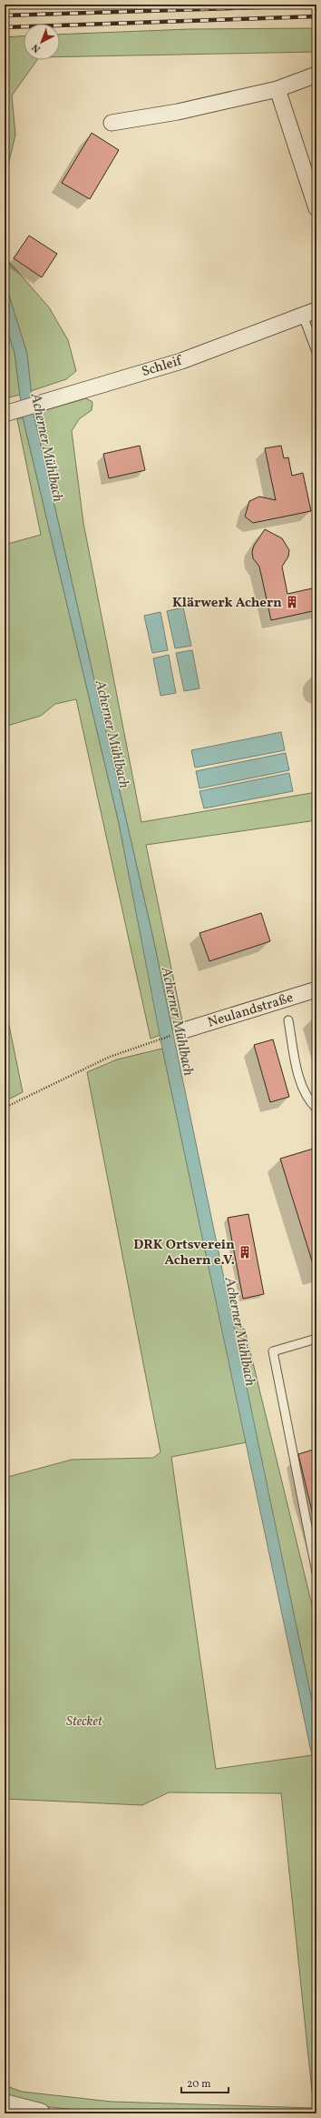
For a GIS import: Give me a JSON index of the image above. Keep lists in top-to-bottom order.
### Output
{
  "streets": {
    "street": ["Schleif", "Neulandstraße"]
  },
  "water": ["Acherner Mühlbach"],
  "parks": ["Stecket"],
  "places": {
    "building": ["Klärwerk Achern", "DRK Ortsverein Achern e.V."]
  },
  "scale_bar": "20 m",
  "north": "bottom left"
}
